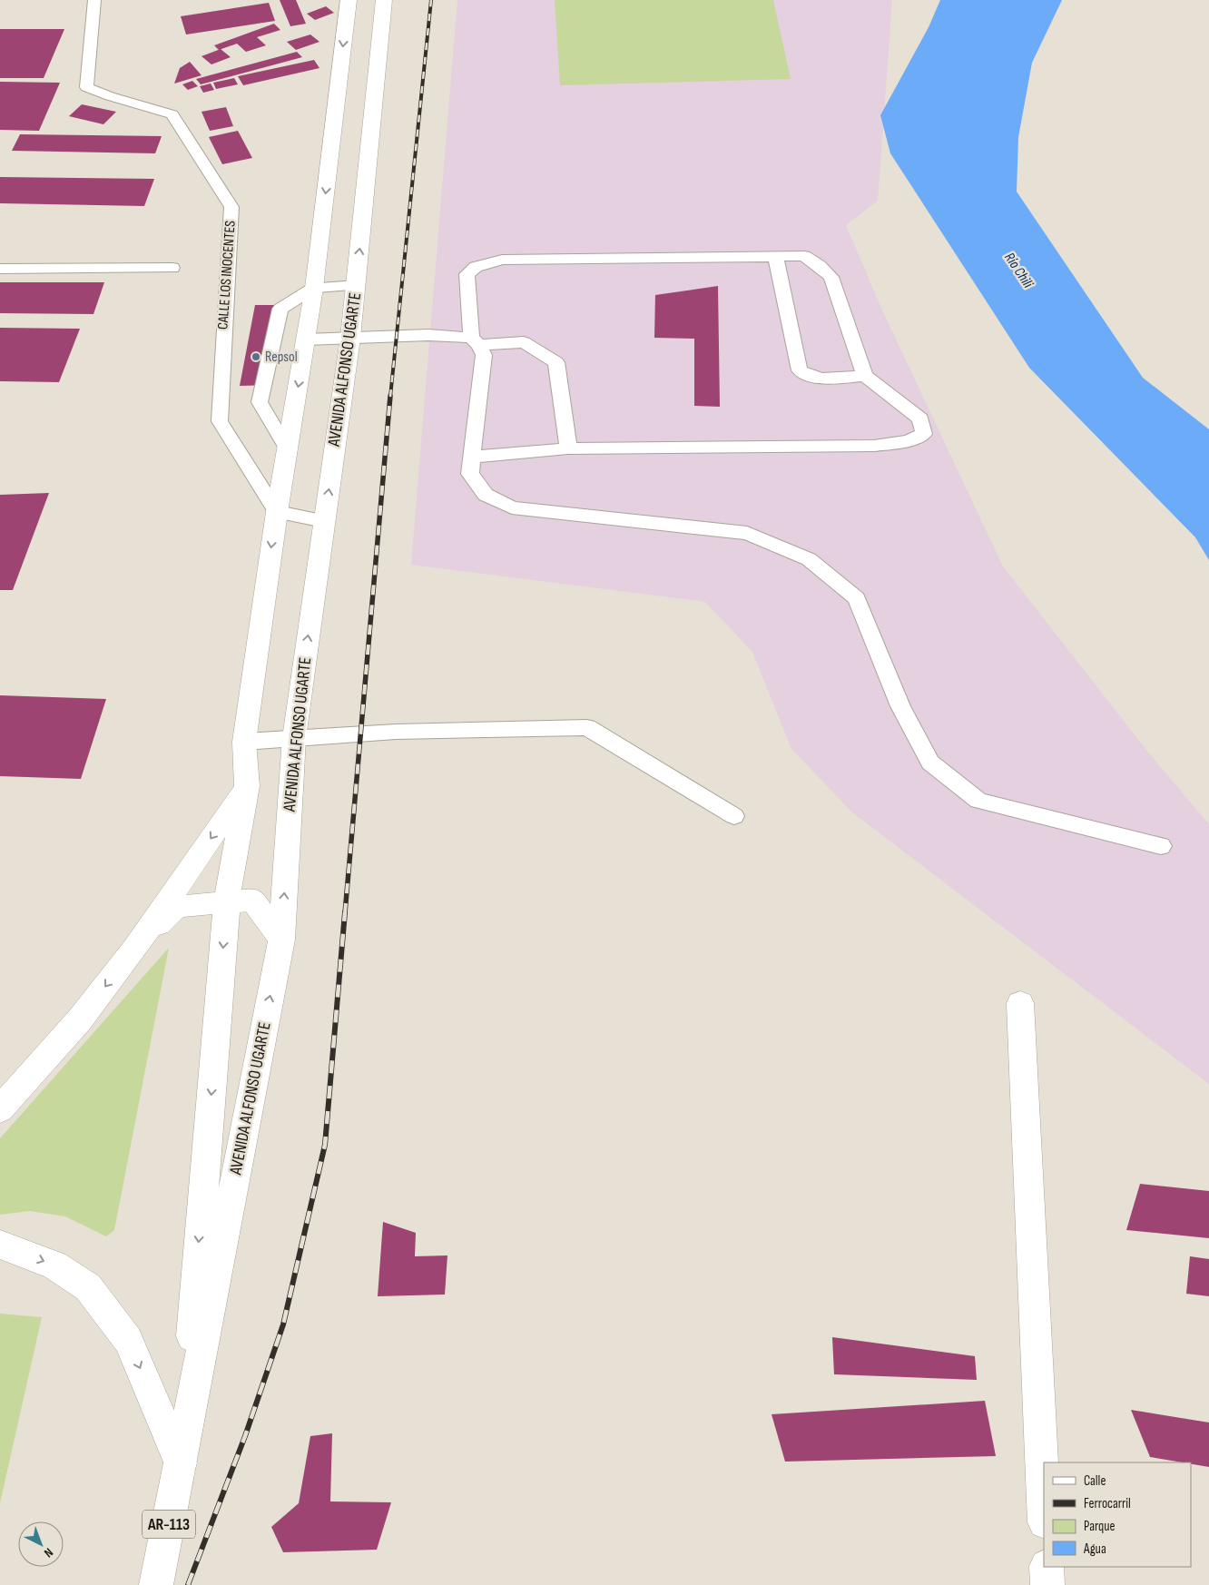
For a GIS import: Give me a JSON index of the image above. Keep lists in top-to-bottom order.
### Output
{
  "streets": {
    "main road": ["AVENIDA ALFONSO UGARTE", "AR-113"],
    "lane": ["CALLE LOS INOCENTES"]
  },
  "crossings": [
    ["CALLE LOS INOCENTES", "AVENIDA ALFONSO UGARTE"]
  ],
  "water": ["Río Chili"],
  "places": ["Repsol"],
  "legend": [
    "Calle",
    "Ferrocarril",
    "Parque",
    "Agua"
  ],
  "north": "bottom right"
}
